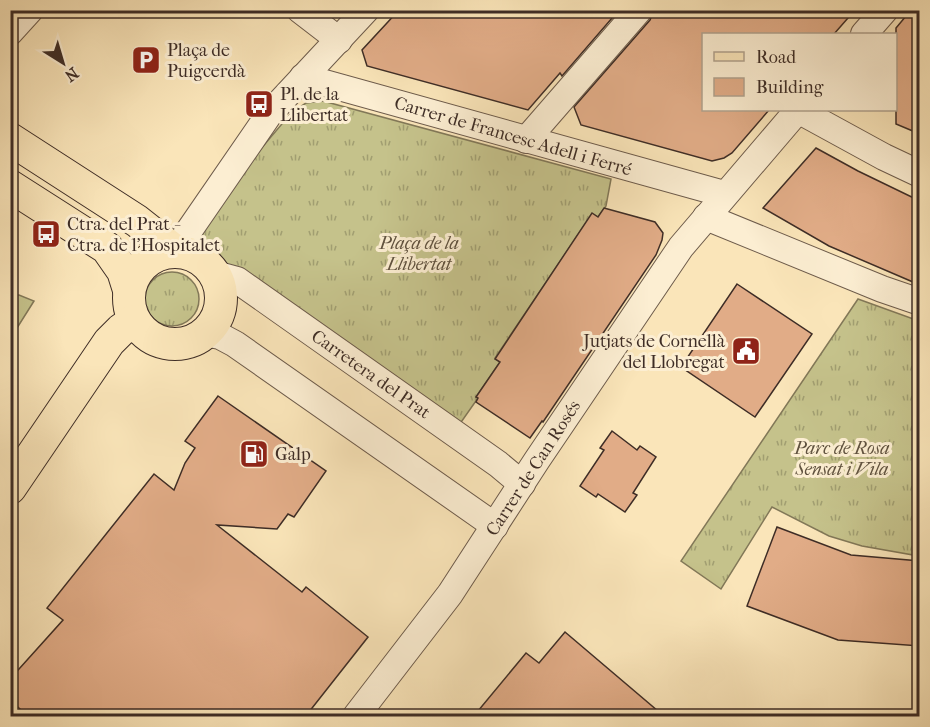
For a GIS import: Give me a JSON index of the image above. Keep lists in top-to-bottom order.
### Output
{
  "streets": {
    "street": ["Carrer de Francesc Adell i Ferré", "Carretera del Prat", "Carrer de Can Rosés"]
  },
  "crossings": [
    ["Carrer de Francesc Adell i Ferré", "Carrer de Can Rosés"],
    ["Carretera del Prat", "Carrer de Can Rosés"]
  ],
  "parks": ["Plaça de la Llibertat", "Parc de Rosa Sensat i Vila"],
  "places": {
    "parking": ["Plaça de Puigcerdà"],
    "bus stop": ["Pl. de la Llibertat", "Ctra. del Prat - Ctra. de l'Hospitalet"],
    "public building": ["Jutjats de Cornellà del Llobregat"],
    "fuel station": ["Galp"]
  },
  "legend": ["Road", "Building"],
  "north": "bottom right"
}
